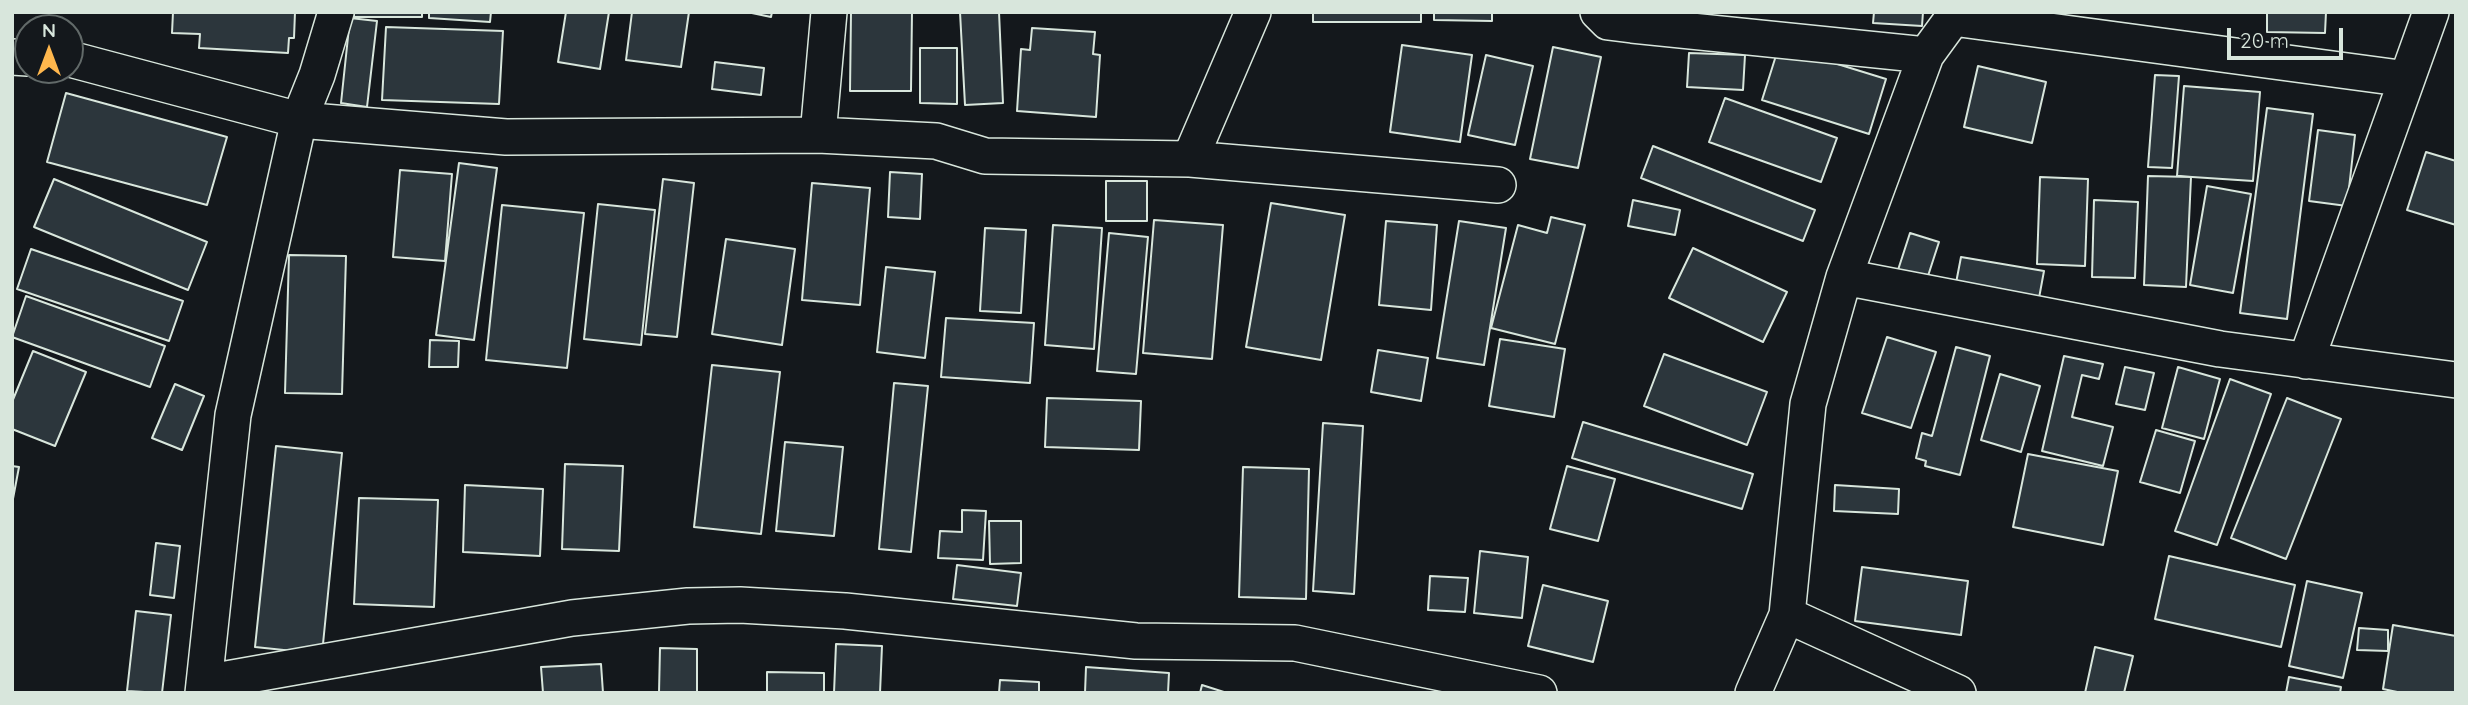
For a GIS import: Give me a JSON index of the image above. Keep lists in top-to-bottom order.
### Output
{
  "scale_bar": "20 m",
  "north": "top"
}
